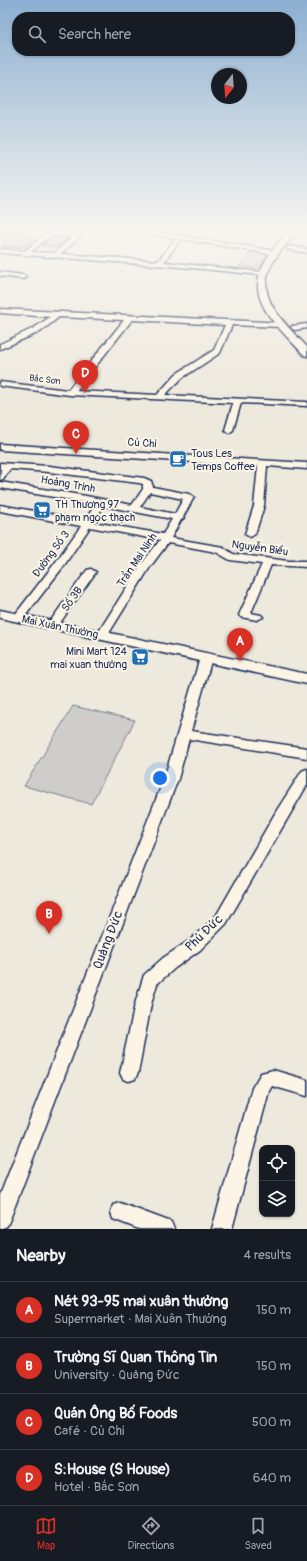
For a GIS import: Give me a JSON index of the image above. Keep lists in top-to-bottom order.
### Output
{
  "streets": {
    "main road": ["Mai Xuân Thưởng"],
    "street": [
      "Bắc Sơn",
      "Củ Chi",
      "Hoàng Trinh",
      "Nguyễn Biểu",
      "Đường Số 3",
      "Trần Mai Ninh",
      "Số 3B",
      "Phú Đức",
      "Quảng Đức"
    ]
  },
  "crossings": [
    ["Hoàng Trinh", "Đường Số 3"],
    ["Hoàng Trinh", "Trần Mai Ninh"],
    ["Nguyễn Biểu", "Đường Số 3"],
    ["Nguyễn Biểu", "Trần Mai Ninh"],
    ["Đường Số 3", "Mai Xuân Thưởng"],
    ["Trần Mai Ninh", "Mai Xuân Thưởng"],
    ["Số 3B", "Mai Xuân Thưởng"],
    ["Mai Xuân Thưởng", "Quảng Đức"]
  ],
  "places": {
    "cafe": ["Tous Les Temps Coffee"],
    "supermarket": ["TH Thương 97 phạm ngọc thạch", "Mini Mart 124 mai xuan thưởng"]
  },
  "north": "bottom",
  "page": {
    "search": "Search here",
    "pins": [
      "D",
      "C",
      "A",
      "B"
    ],
    "heading": ["Nearby", "4 results"],
    "list": [
      {
        "mark": "A",
        "name": "Nét 93-95 mai xuân thưởng",
        "note": "Supermarket · Mai Xuân Thưởng",
        "value": "150 m"
      },
      {
        "mark": "B",
        "name": "Trường Sĩ Quan Thông Tin",
        "note": "University · Quảng Đức",
        "value": "150 m"
      },
      {
        "mark": "C",
        "name": "Quán Ông Bố Foods",
        "note": "Café · Củ Chi",
        "value": "500 m"
      },
      {
        "mark": "D",
        "name": "S:House (S House)",
        "note": "Hotel · Bắc Sơn",
        "value": "640 m"
      }
    ],
    "nav": ["Map", "Directions", "Saved"]
  }
}
